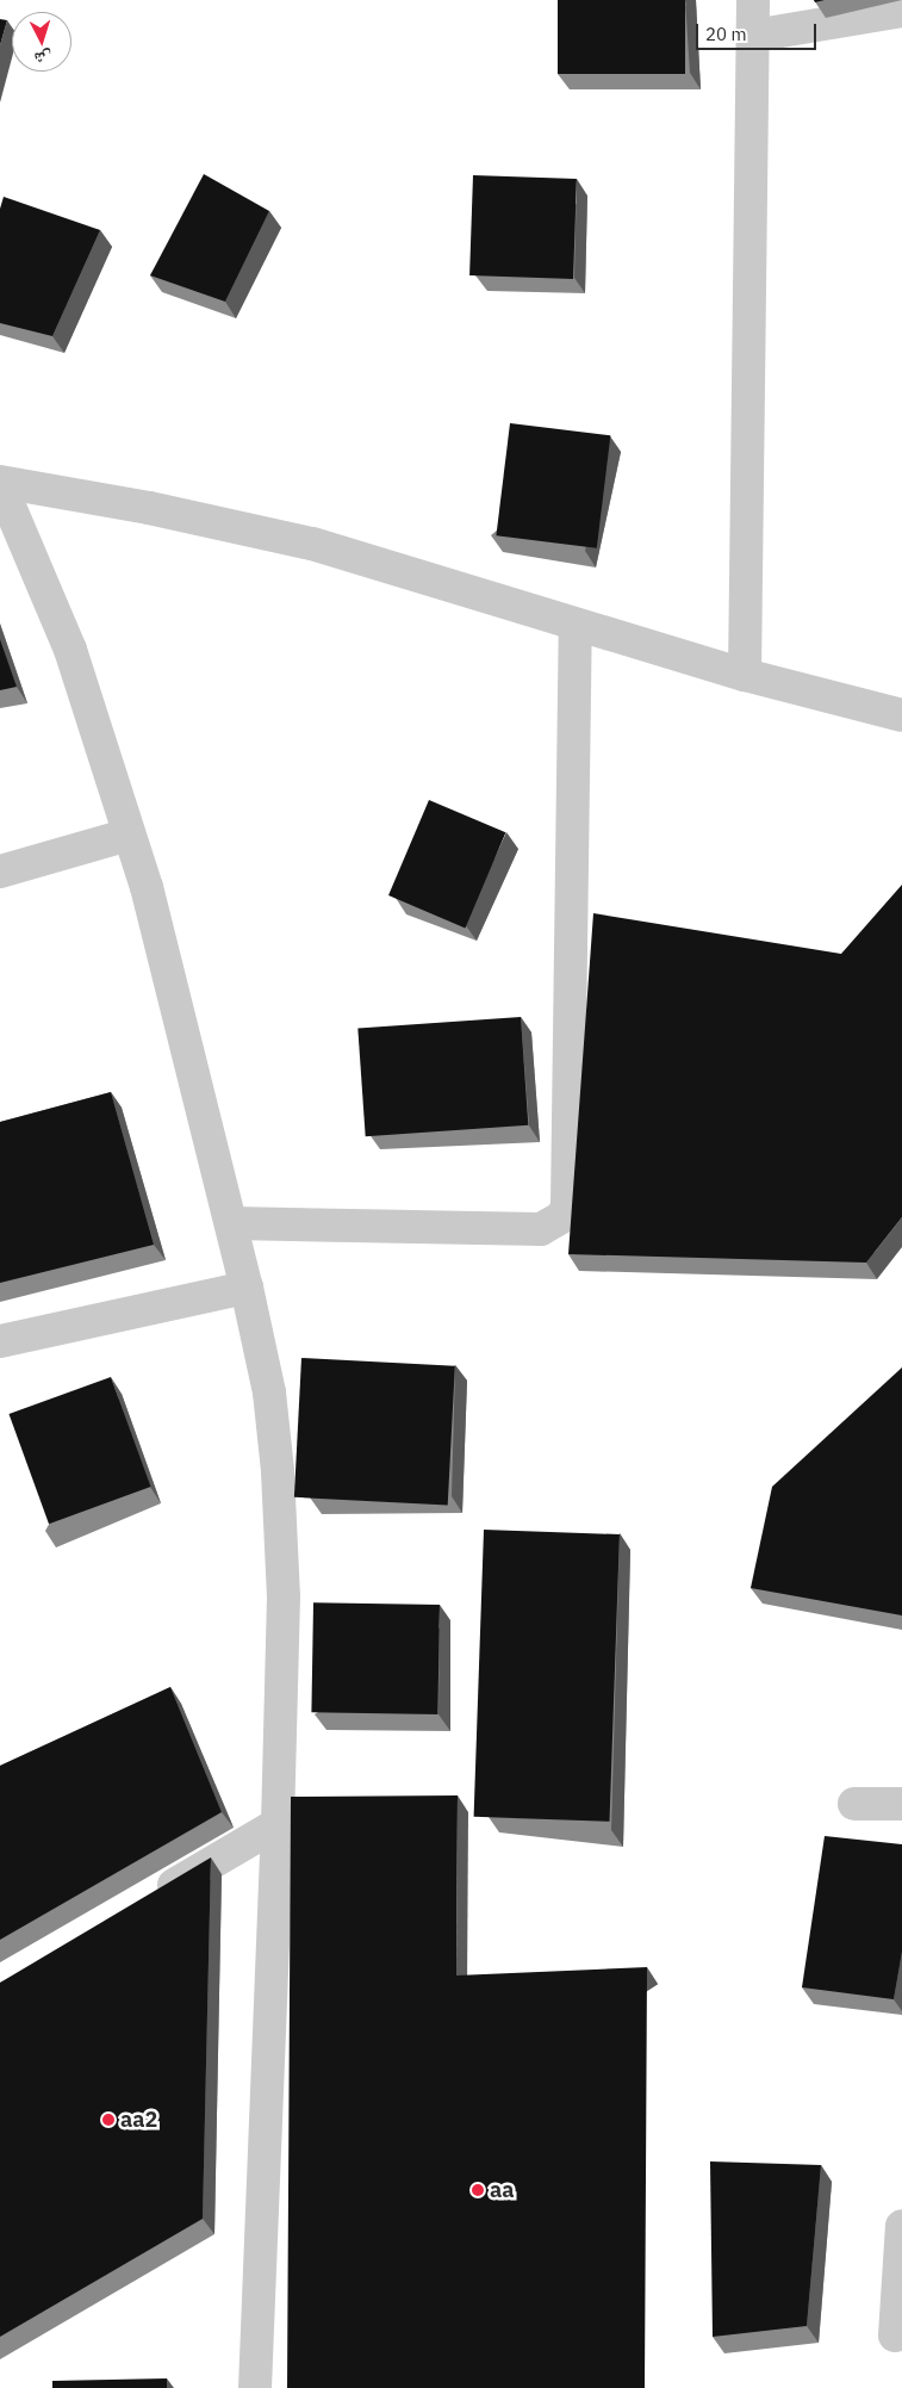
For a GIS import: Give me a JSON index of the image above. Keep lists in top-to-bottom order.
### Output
{
  "places": ["aa2", "aa"],
  "scale_bar": "20 m",
  "north": "bottom"
}
